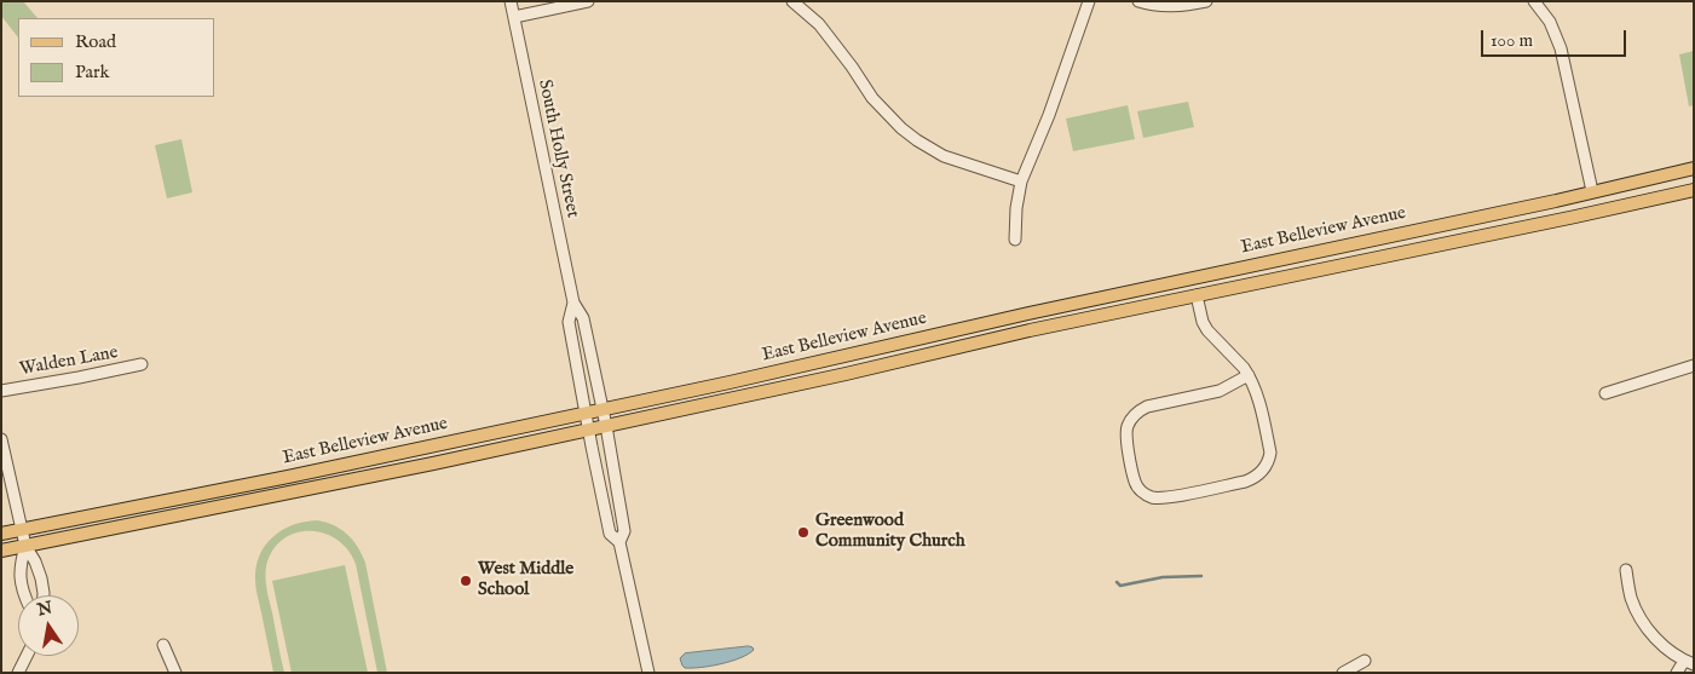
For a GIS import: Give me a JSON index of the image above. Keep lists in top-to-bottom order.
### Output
{
  "streets": {
    "main road": ["East Belleview Avenue"],
    "street": ["South Holly Street", "Walden Lane"]
  },
  "crossings": [
    ["South Holly Street", "East Belleview Avenue"]
  ],
  "places": ["Greenwood Community Church", "West Middle School"],
  "legend": ["Road", "Park"],
  "scale_bar": "100 m",
  "north": "top"
}
